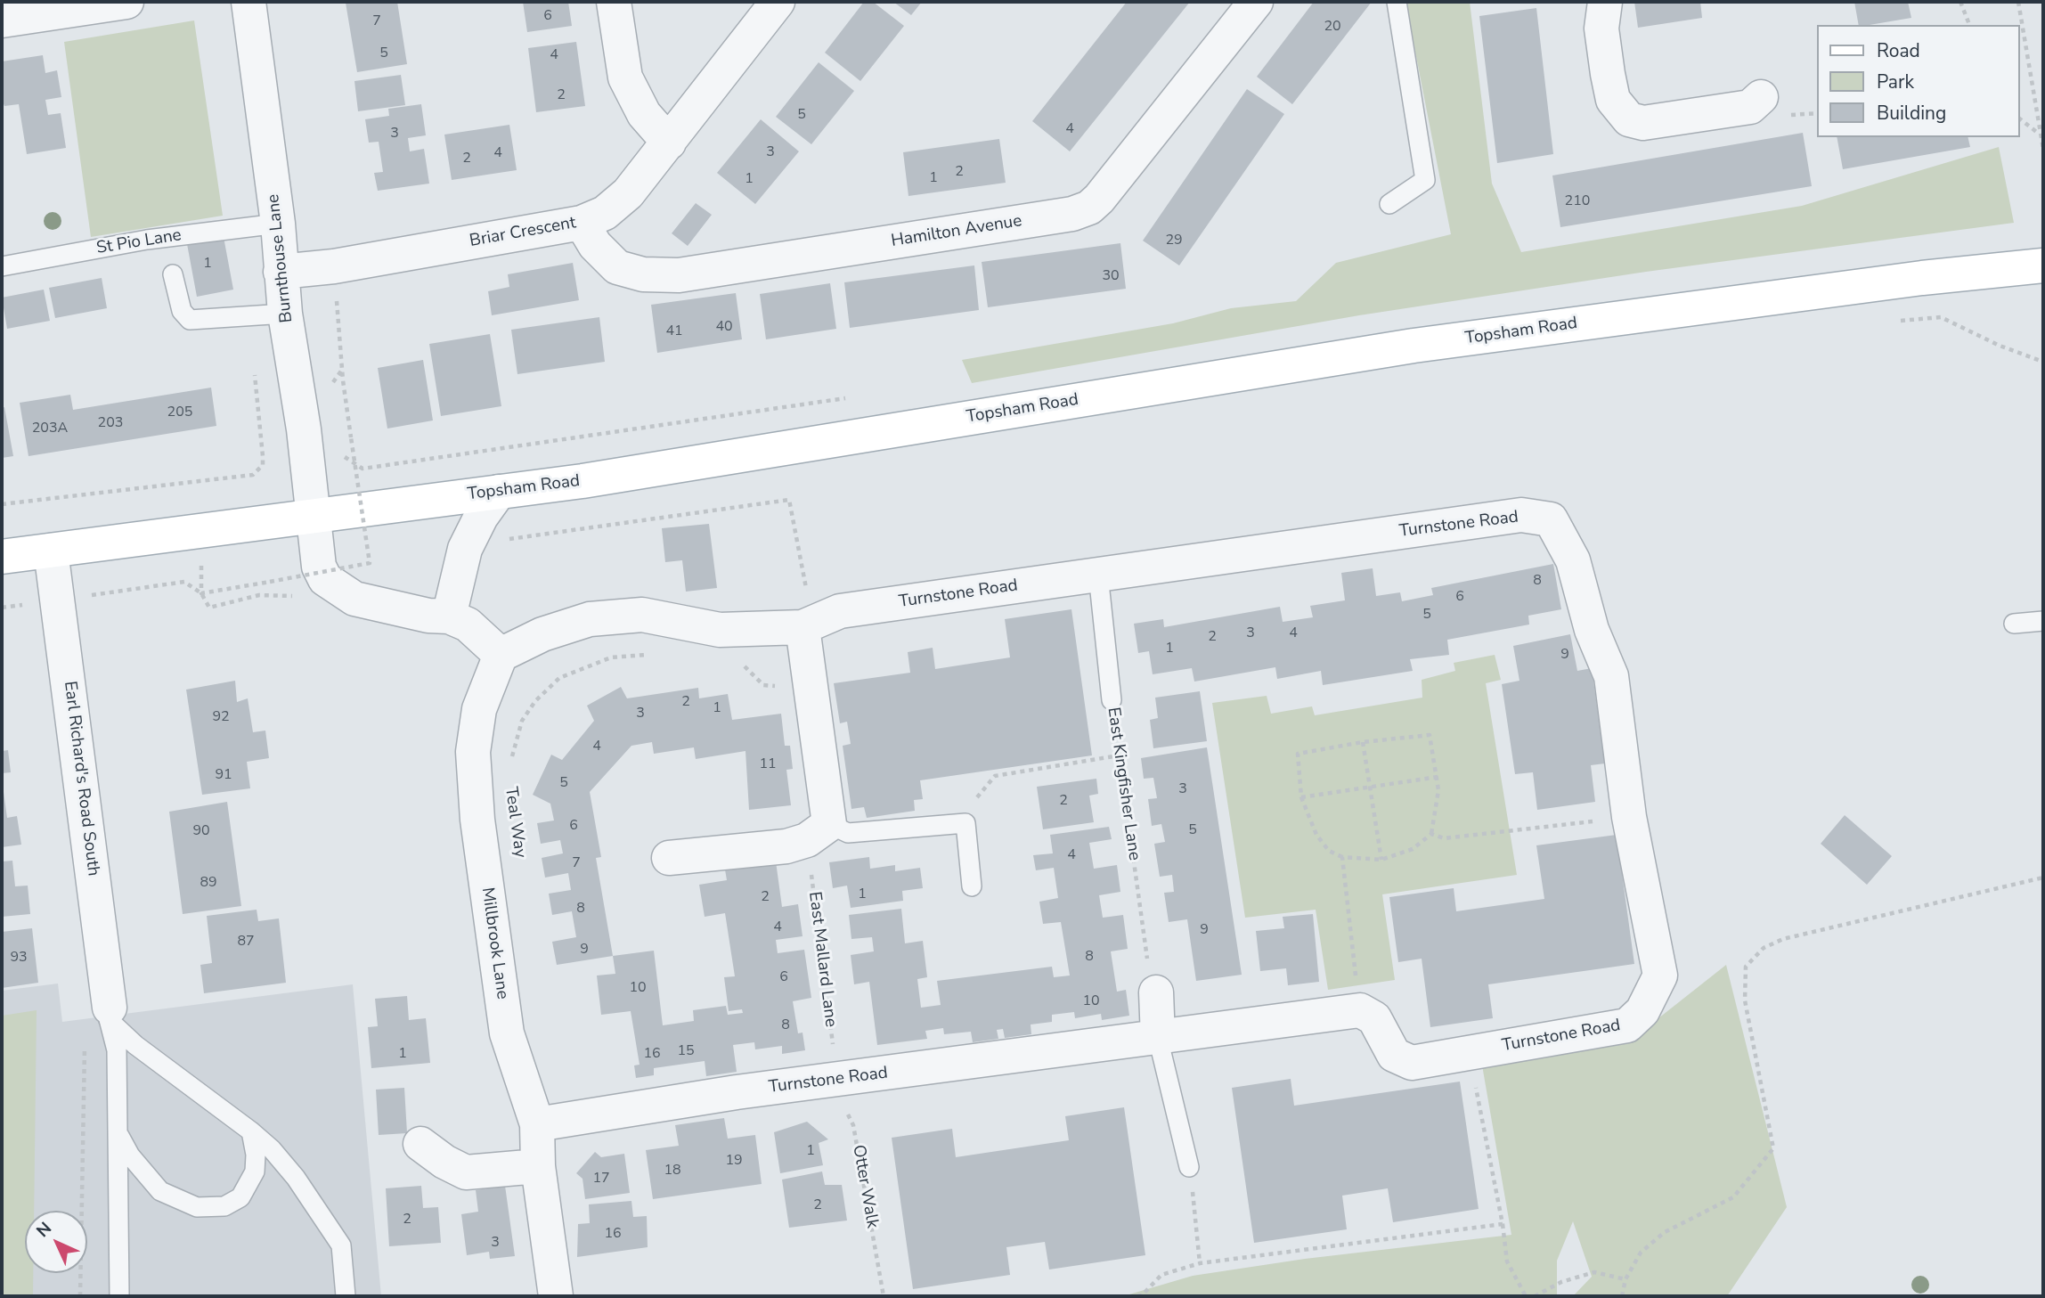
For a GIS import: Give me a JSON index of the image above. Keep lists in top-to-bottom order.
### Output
{
  "streets": {
    "main road": ["Topsham Road"],
    "street": [
      "Hamilton Avenue",
      "Briar Crescent",
      "Burnthouse Lane",
      "Turnstone Road",
      "Earl Richard's Road South",
      "Millbrook Lane"
    ],
    "lane": ["St Pio Lane", "East Kingfisher Lane"],
    "path": ["East Mallard Lane", "Otter Walk"]
  },
  "crossings": [
    ["Hamilton Avenue", "Briar Crescent"],
    ["Briar Crescent", "Burnthouse Lane"],
    ["St Pio Lane", "Burnthouse Lane"],
    ["Burnthouse Lane", "Topsham Road"],
    ["Topsham Road", "Earl Richard's Road South"],
    ["Turnstone Road", "East Kingfisher Lane"],
    ["Turnstone Road", "Millbrook Lane"],
    ["Turnstone Road", "East Mallard Lane"],
    ["Turnstone Road", "Otter Walk"],
    ["East Mallard Lane", "Otter Walk"]
  ],
  "house_numbers": [
    "6",
    "7",
    "20",
    "5",
    "4",
    "2",
    "5",
    "4",
    "3",
    "3",
    "4",
    "2",
    "2",
    "1",
    "1",
    "210",
    "29",
    "1",
    "30",
    "40",
    "41",
    "205",
    "203",
    "203A",
    "8",
    "6",
    "5",
    "3",
    "4",
    "2",
    "1",
    "9",
    "2",
    "1",
    "3",
    "92",
    "4",
    "11",
    "91",
    "5",
    "3",
    "2",
    "6",
    "5",
    "90",
    "4",
    "7",
    "89",
    "1",
    "2",
    "8",
    "4",
    "9",
    "87",
    "9",
    "8",
    "93",
    "6",
    "10",
    "10",
    "8",
    "15",
    "1",
    "16",
    "1",
    "19",
    "18",
    "17",
    "2",
    "2",
    "16",
    "3"
  ],
  "legend": ["Road", "Park", "Building"],
  "north": "top left"
}
